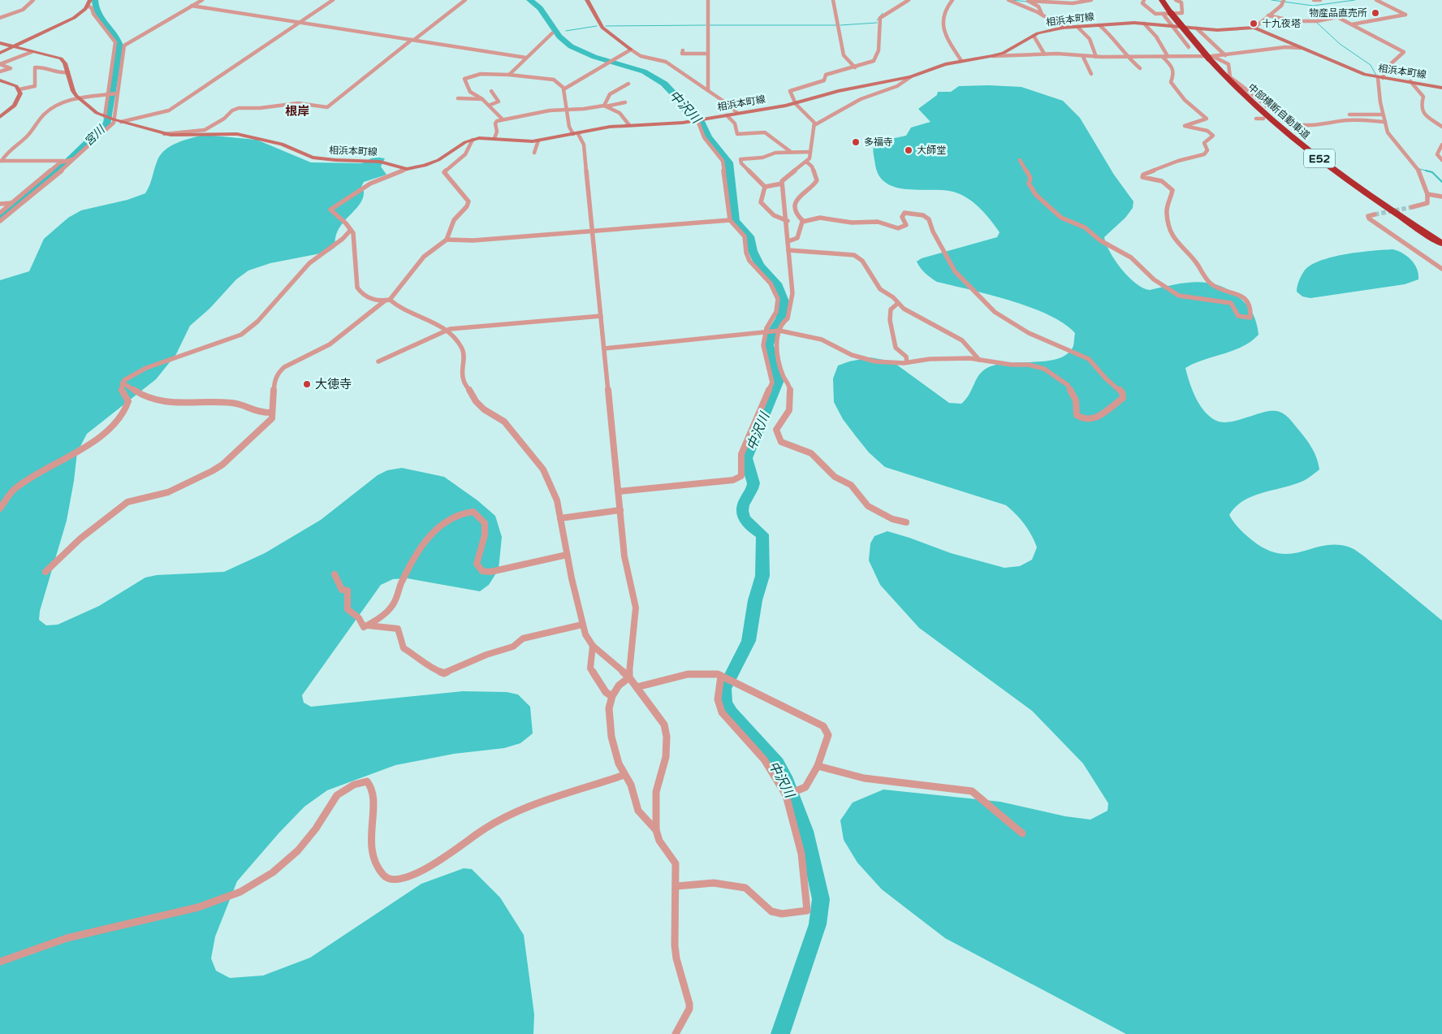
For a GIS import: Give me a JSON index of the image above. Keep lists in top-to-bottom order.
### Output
{
  "streets": {
    "highway": ["中部横断自動車道", "E52"],
    "main road": ["相浜本町線"]
  },
  "districts": ["根岸"],
  "water": ["中沢川", "宮川"],
  "places": [
    "物産品直売所",
    "十九夜塔",
    "多福寺",
    "大師堂",
    "大徳寺"
  ]
}
